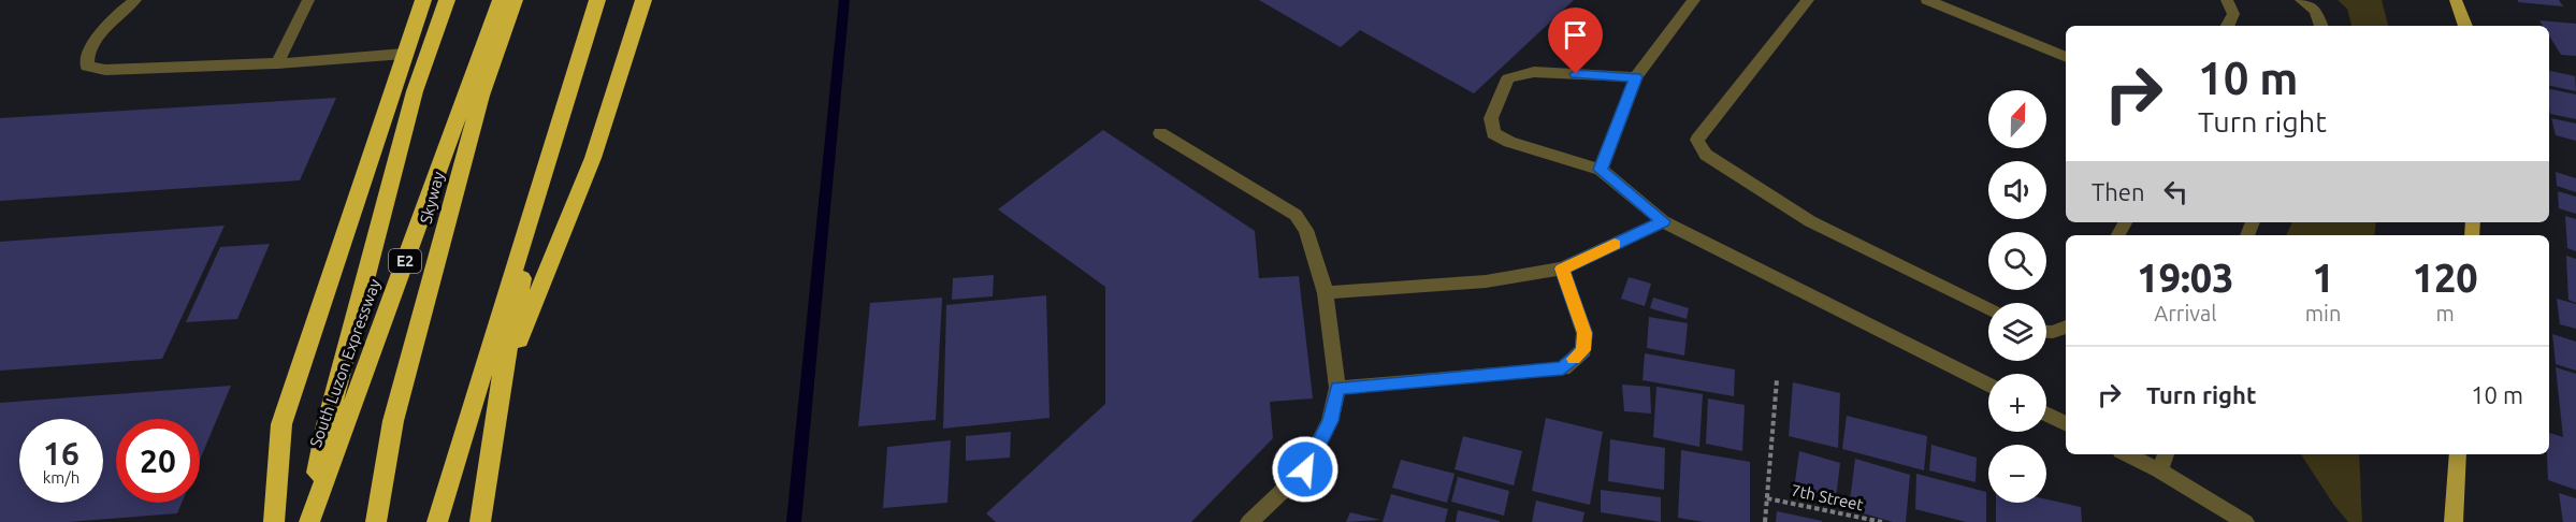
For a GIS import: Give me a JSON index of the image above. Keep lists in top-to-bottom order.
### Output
{
  "streets": {
    "highway": ["Skyway", "E2", "South Luzon Expressway"],
    "path": ["7th Street"]
  },
  "north": "top",
  "page": {
    "turn": ["10 m", "Turn right"],
    "map_buttons": ["+", "−"],
    "then": "Then",
    "eta": [
      "19:03",
      "Arrival",
      "1",
      "min",
      "120",
      "m"
    ],
    "list": [
      {
        "name": "Turn right",
        "value": "10 m"
      }
    ],
    "speed": "16 km/h",
    "limit": "20"
  }
}
